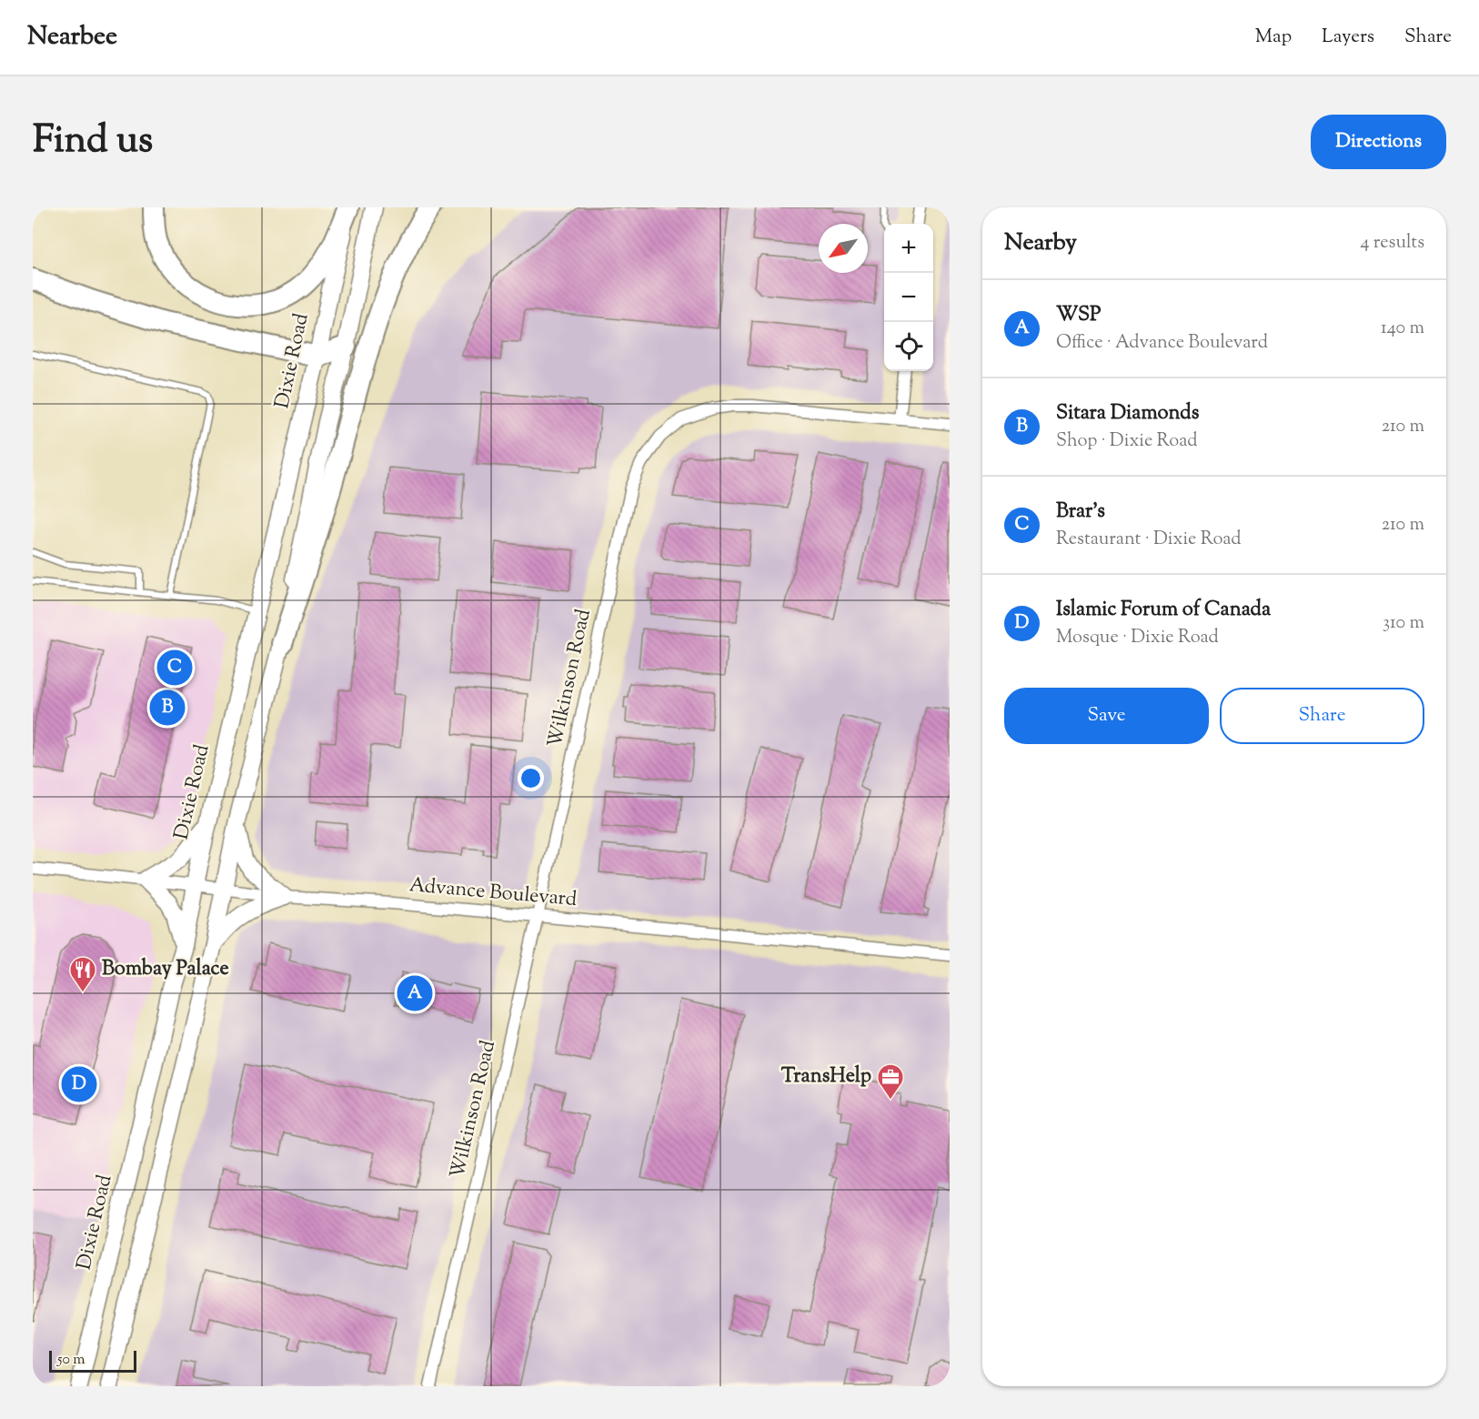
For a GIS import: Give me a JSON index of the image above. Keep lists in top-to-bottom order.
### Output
{
  "streets": {
    "main road": ["Dixie Road"],
    "street": ["Wilkinson Road", "Advance Boulevard"]
  },
  "crossings": [
    ["Dixie Road", "Advance Boulevard"],
    ["Wilkinson Road", "Advance Boulevard"]
  ],
  "places": {
    "restaurant": ["Bombay Palace"],
    "office": ["TransHelp"]
  },
  "scale_bar": "50 m",
  "north": "bottom left",
  "page": {
    "header": "Nearbee",
    "nav": ["Map", "Layers", "Share"],
    "title": "Find us",
    "buttons": [
      "Directions",
      ["Save", "Share"]
    ],
    "heading": ["Nearby", "4 results"],
    "map_buttons": ["+", "−"],
    "list": [
      {
        "mark": "A",
        "name": "WSP",
        "note": "Office · Advance Boulevard",
        "value": "140 m"
      },
      {
        "mark": "B",
        "name": "Sitara Diamonds",
        "note": "Shop · Dixie Road",
        "value": "210 m"
      },
      {
        "mark": "C",
        "name": "Brar's",
        "note": "Restaurant · Dixie Road",
        "value": "210 m"
      },
      {
        "mark": "D",
        "name": "Islamic Forum of Canada",
        "note": "Mosque · Dixie Road",
        "value": "310 m"
      }
    ],
    "pins": [
      "C",
      "B",
      "A",
      "D"
    ],
    "scale": "50 m"
  }
}
